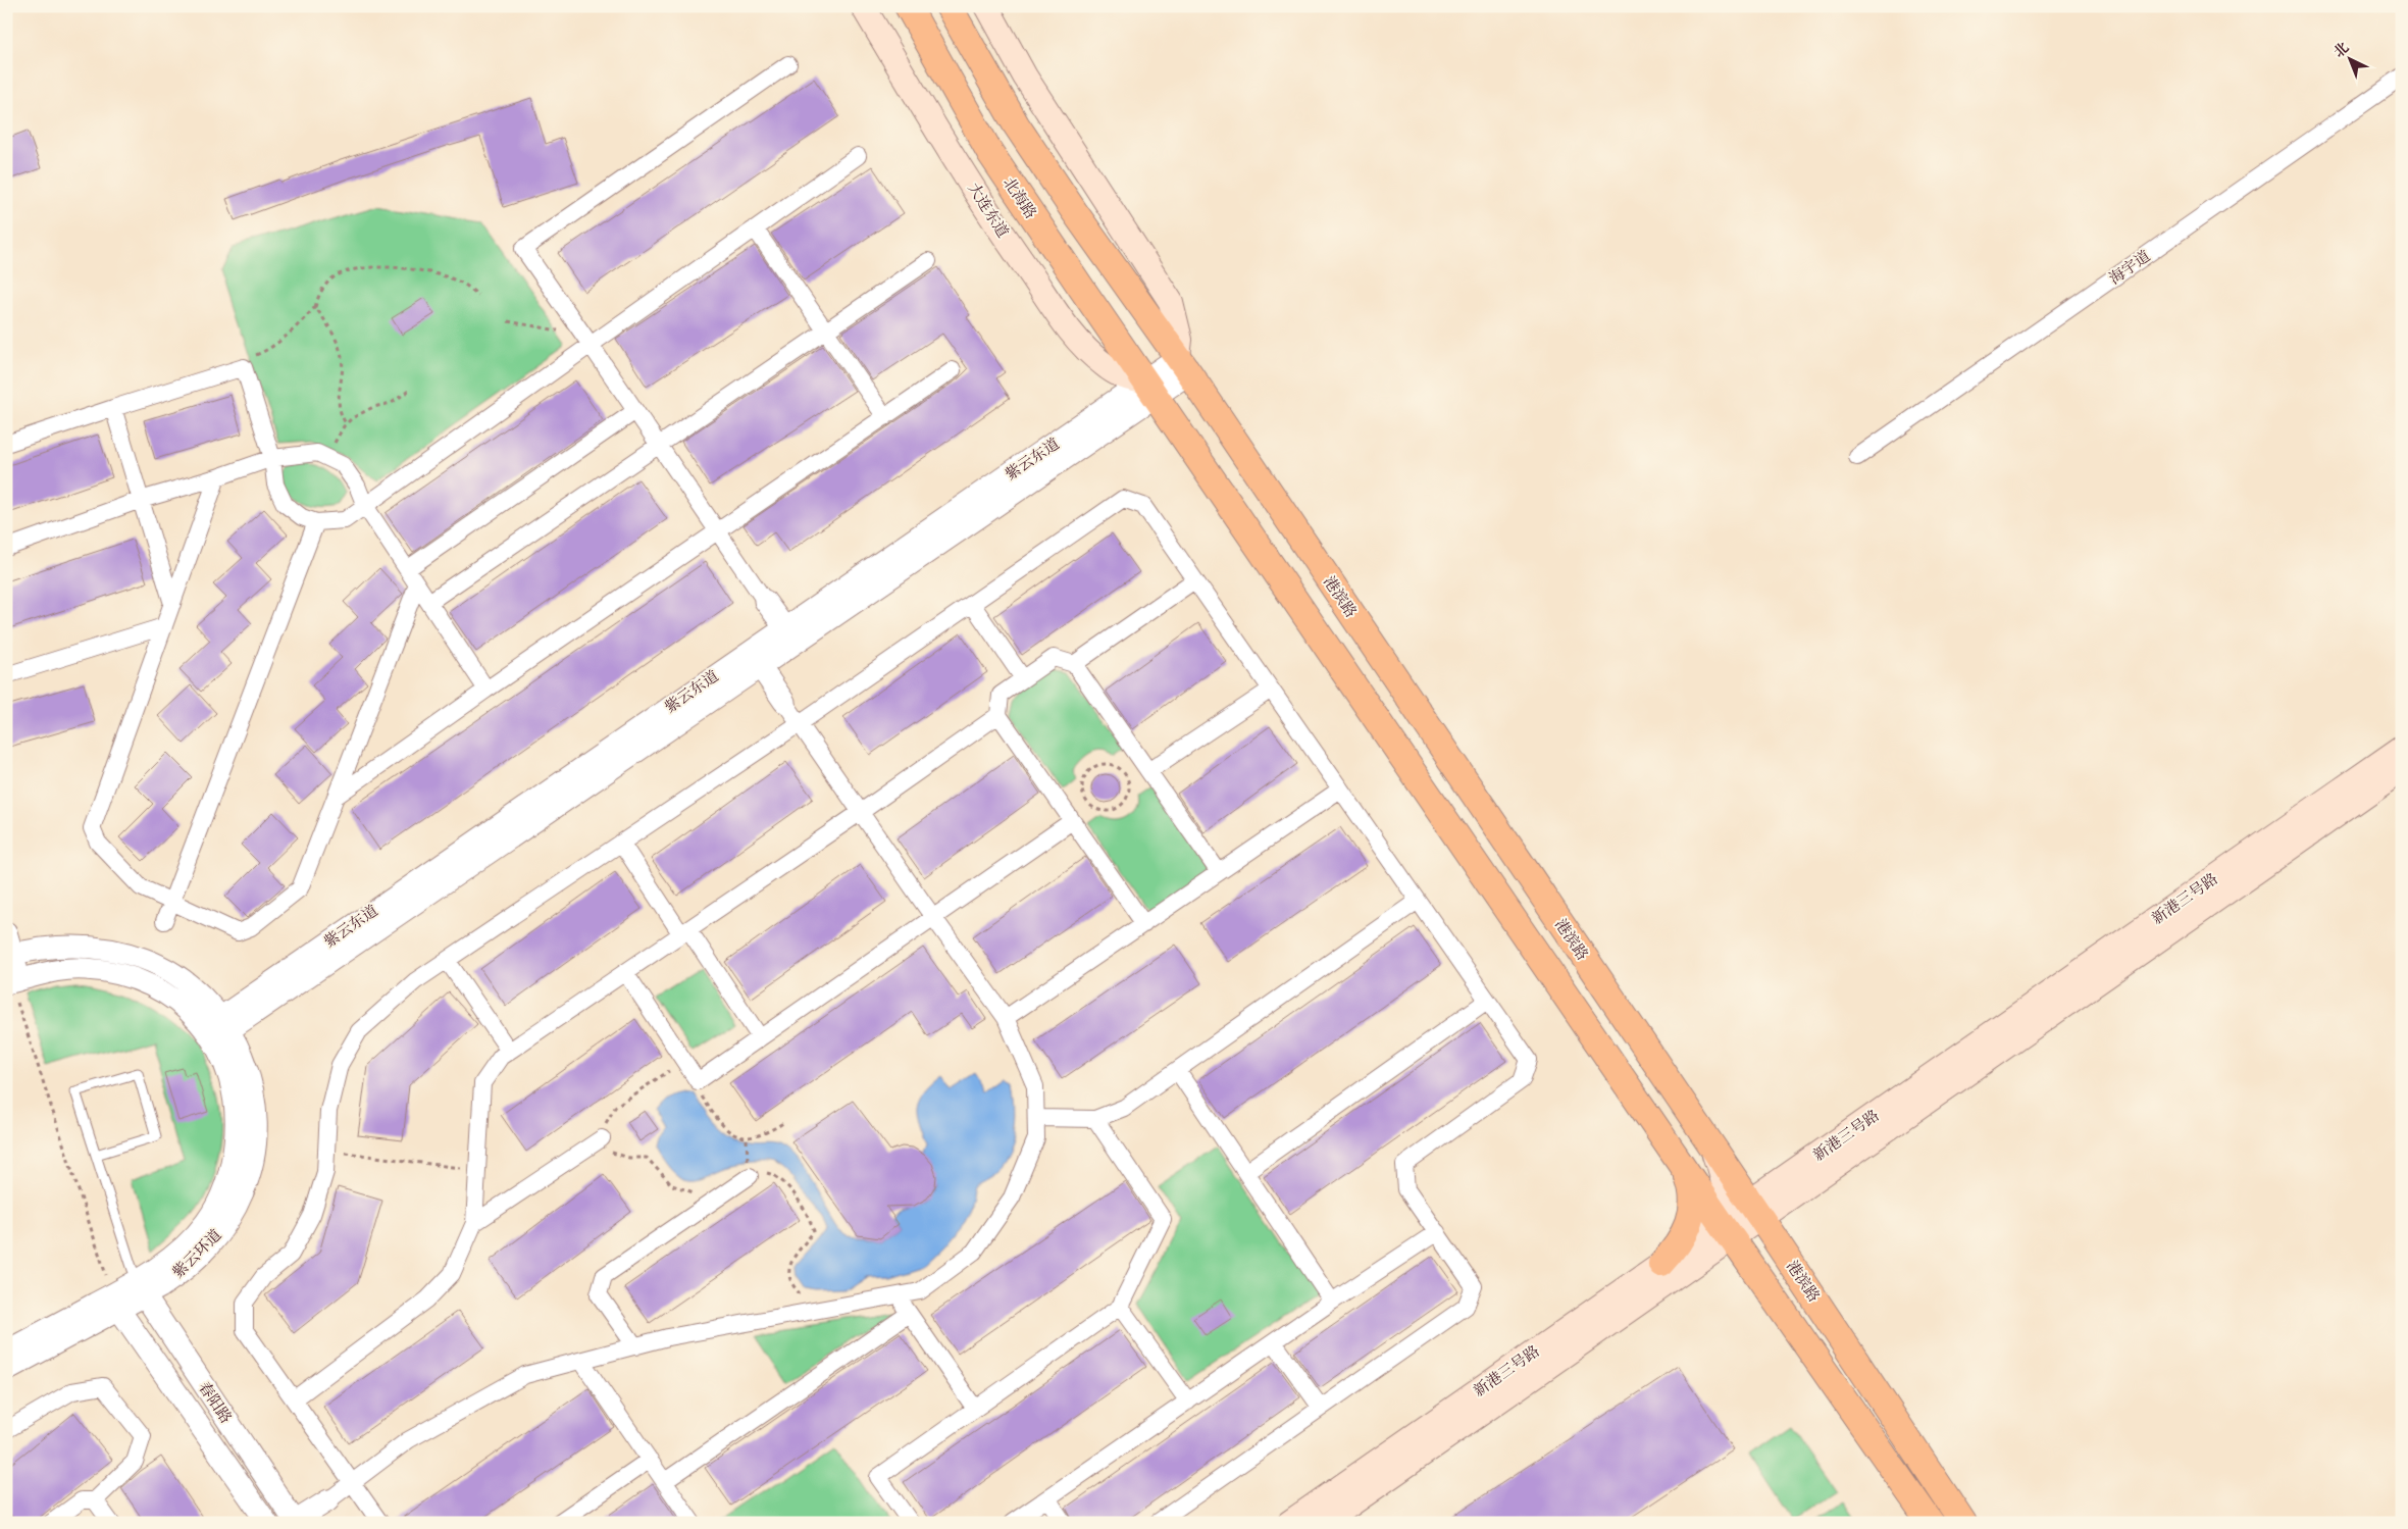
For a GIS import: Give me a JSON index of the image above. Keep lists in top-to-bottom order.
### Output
{
  "streets": {
    "main road": [
      "北海路",
      "大连东道",
      "港滨路",
      "新港三号路"
    ],
    "street": [
      "海宇道",
      "紫云东道",
      "紫云环道",
      "春阳路"
    ]
  },
  "crossings": [
    ["北海路", "大连东道"],
    ["北海路", "紫云东道"],
    ["大连东道", "紫云东道"],
    ["紫云东道", "港滨路"],
    ["紫云东道", "紫云环道"],
    ["港滨路", "新港三号路"],
    ["紫云环道", "春阳路"]
  ],
  "north": "top left"
}
